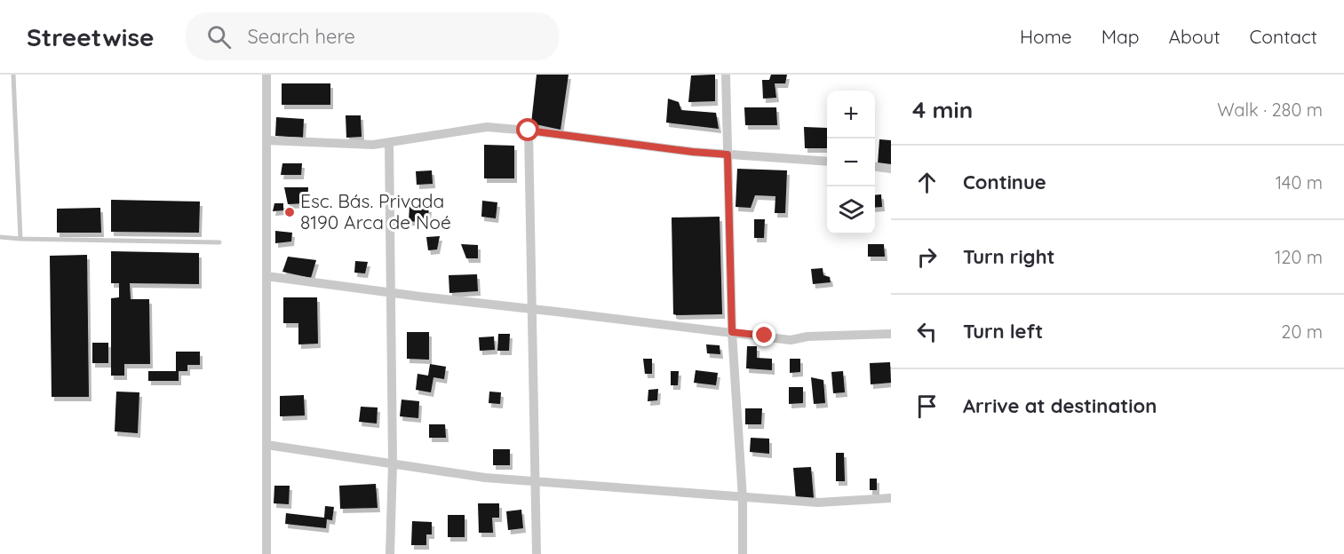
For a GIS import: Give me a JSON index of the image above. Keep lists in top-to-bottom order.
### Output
{
  "places": ["Esc. Bás. Privada 8190 Arca de Noé"],
  "page": {
    "header": "Streetwise",
    "search": "Search here",
    "nav": [
      "Home",
      "Map",
      "About",
      "Contact"
    ],
    "heading": ["4 min", "Walk · 280 m"],
    "map_buttons": ["+", "−"],
    "list": [
      ["Continue", "140 m"],
      ["Turn right", "120 m"],
      ["Turn left", "20 m"],
      "Arrive at destination"
    ]
  }
}
